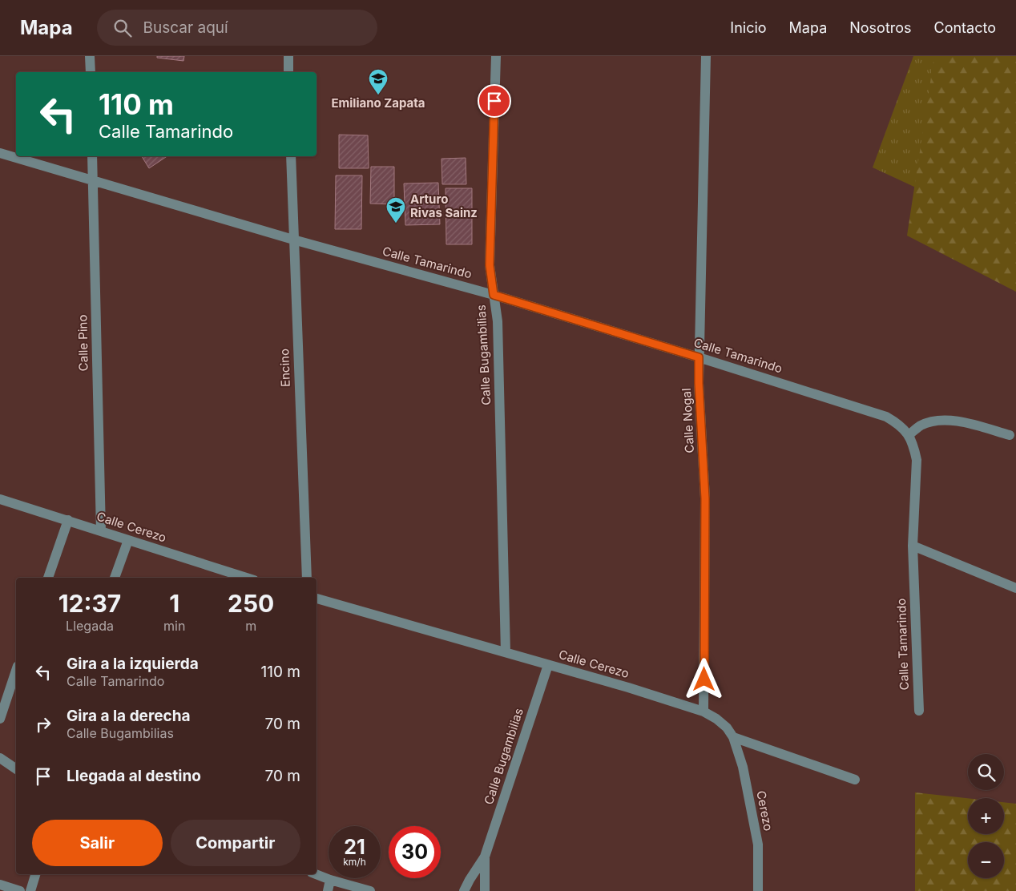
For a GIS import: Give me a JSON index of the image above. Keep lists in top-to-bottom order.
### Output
{
  "streets": {
    "street": [
      "Calle Tamarindo",
      "Calle Pino",
      "Calle Bugambilias",
      "Encino",
      "Calle Nogal",
      "Calle Cerezo",
      "Cerezo"
    ]
  },
  "crossings": [
    ["Calle Tamarindo", "Calle Pino"],
    ["Calle Tamarindo", "Calle Bugambilias"],
    ["Calle Tamarindo", "Encino"],
    ["Calle Tamarindo", "Calle Nogal"],
    ["Calle Pino", "Calle Cerezo"],
    ["Calle Bugambilias", "Calle Cerezo"],
    ["Calle Nogal", "Calle Cerezo"],
    ["Calle Cerezo", "Cerezo"]
  ],
  "places": {
    "school or university": ["Emiliano Zapata", "Arturo Rivas Sainz"]
  },
  "page": {
    "header": "Mapa",
    "search": "Buscar aquí",
    "nav": [
      "Inicio",
      "Mapa",
      "Nosotros",
      "Contacto"
    ],
    "turn": ["110 m", "Calle Tamarindo"],
    "eta": [
      "12:37",
      "Llegada",
      "1",
      "min",
      "250",
      "m"
    ],
    "list": [
      {
        "name": "Gira a la izquierda",
        "note": "Calle Tamarindo",
        "value": "110 m"
      },
      {
        "name": "Gira a la derecha",
        "note": "Calle Bugambilias",
        "value": "70 m"
      },
      {
        "name": "Llegada al destino",
        "value": "70 m"
      }
    ],
    "map_buttons": ["+", "−"],
    "buttons": ["Salir", "Compartir"],
    "speed": "21 km/h",
    "limit": "30"
  }
}
